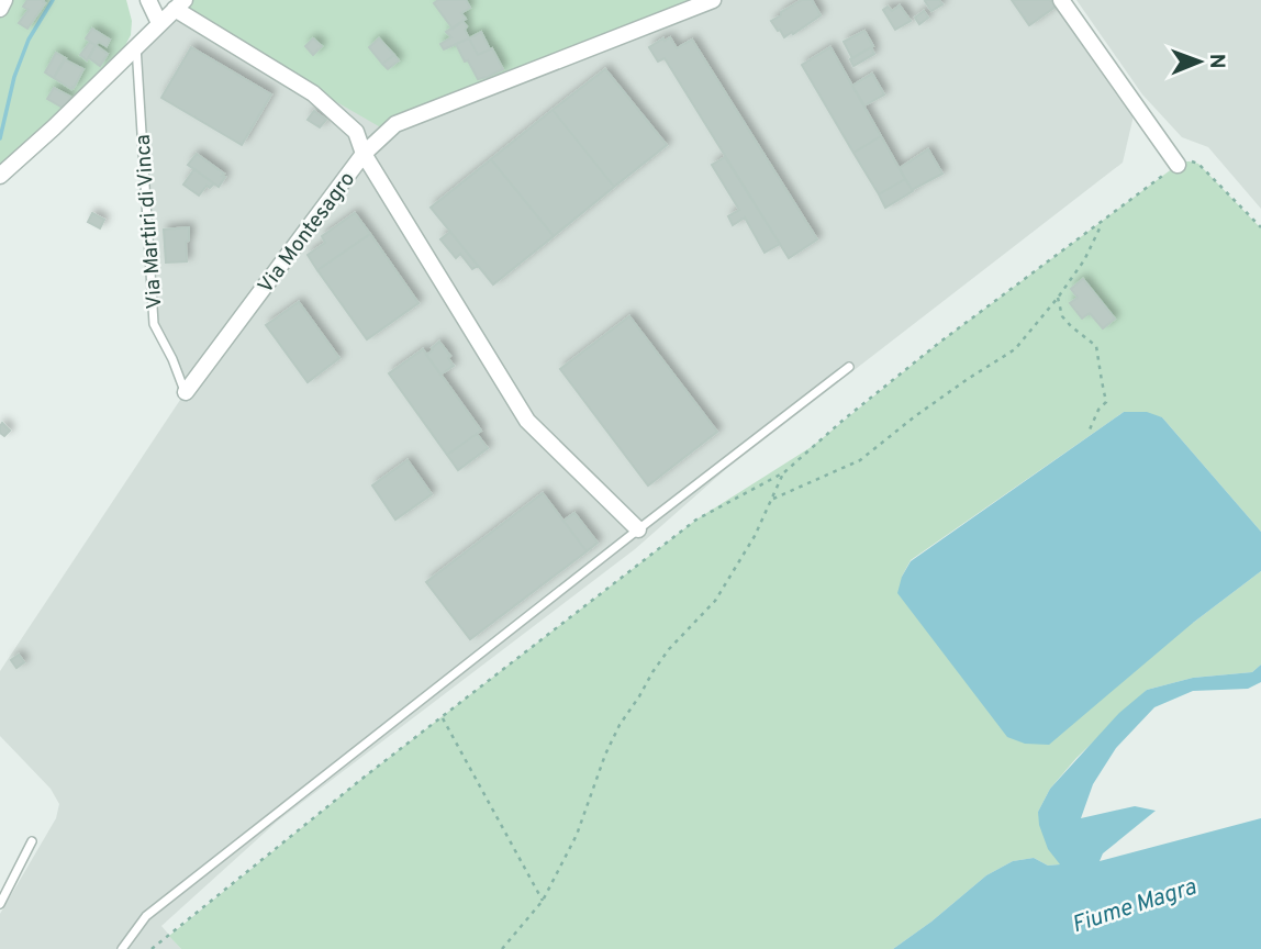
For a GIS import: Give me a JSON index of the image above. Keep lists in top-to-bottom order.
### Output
{
  "streets": {
    "street": ["Via Montesagro"],
    "lane": ["Via Martiri di Vinca"]
  },
  "crossings": [
    ["Via Martiri di Vinca", "Via Montesagro"]
  ],
  "water": ["Fiume Magra"],
  "north": "right"
}
